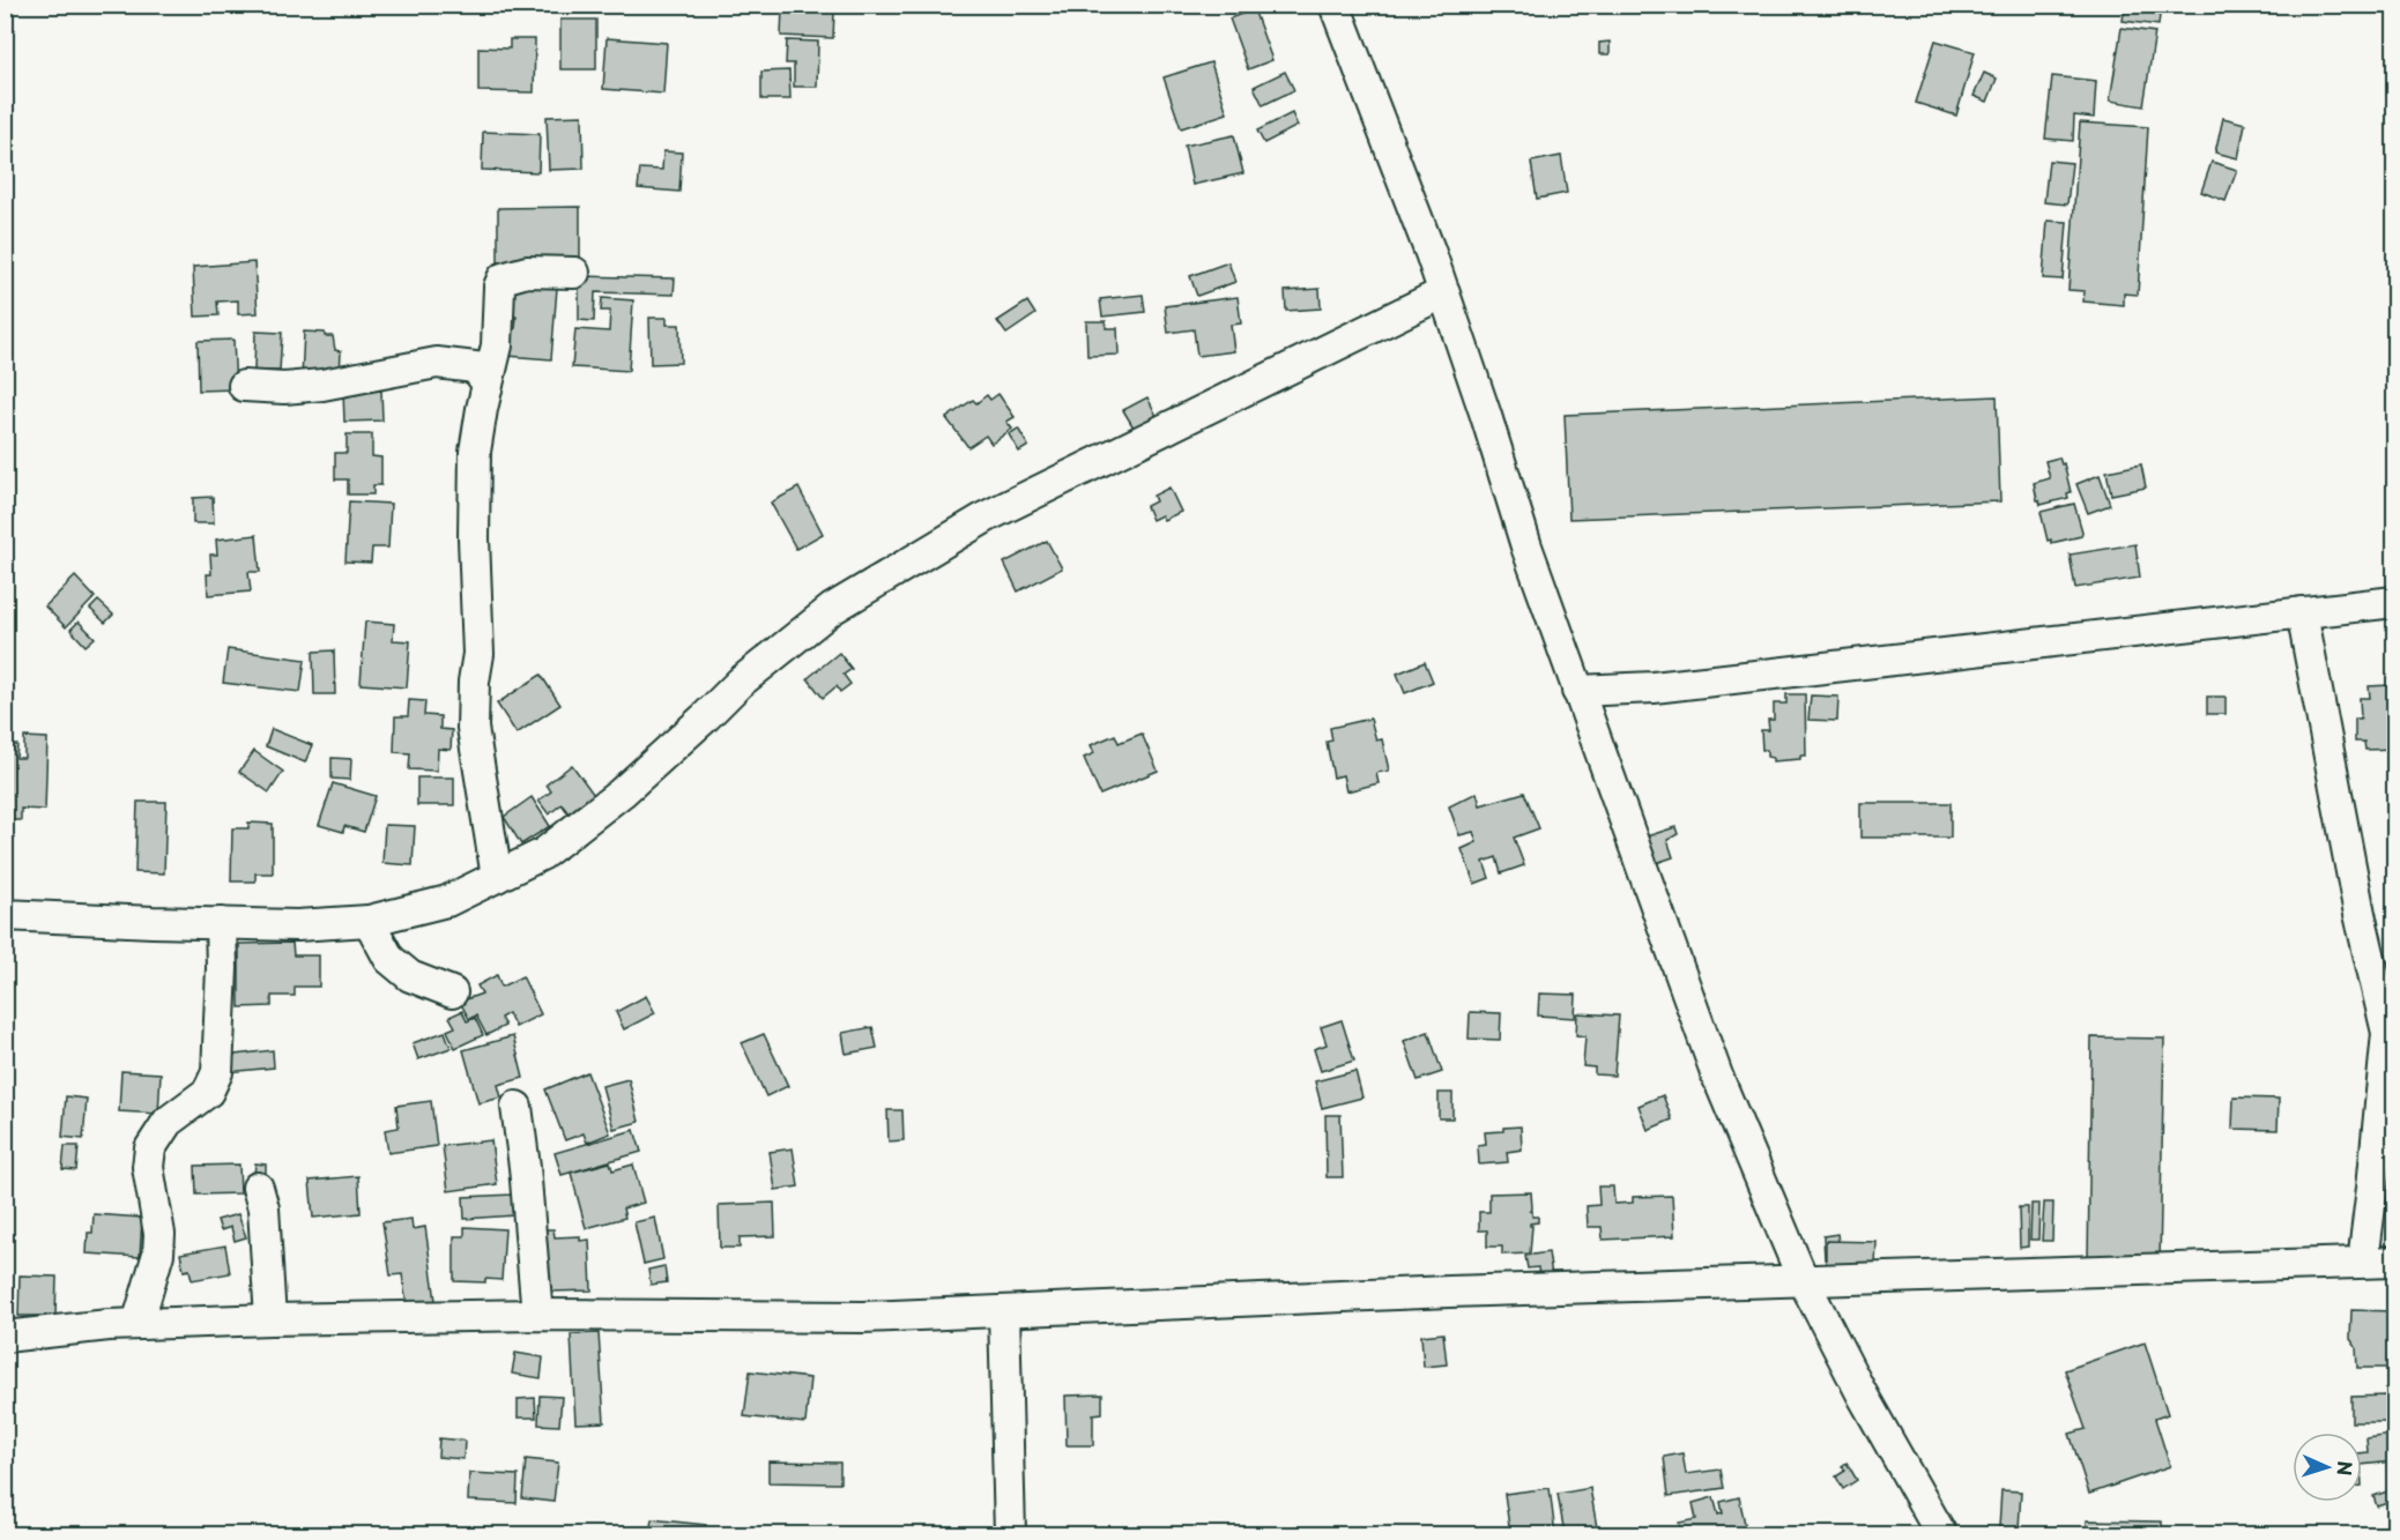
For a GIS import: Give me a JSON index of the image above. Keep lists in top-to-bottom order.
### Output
{
  "north": "right"
}
